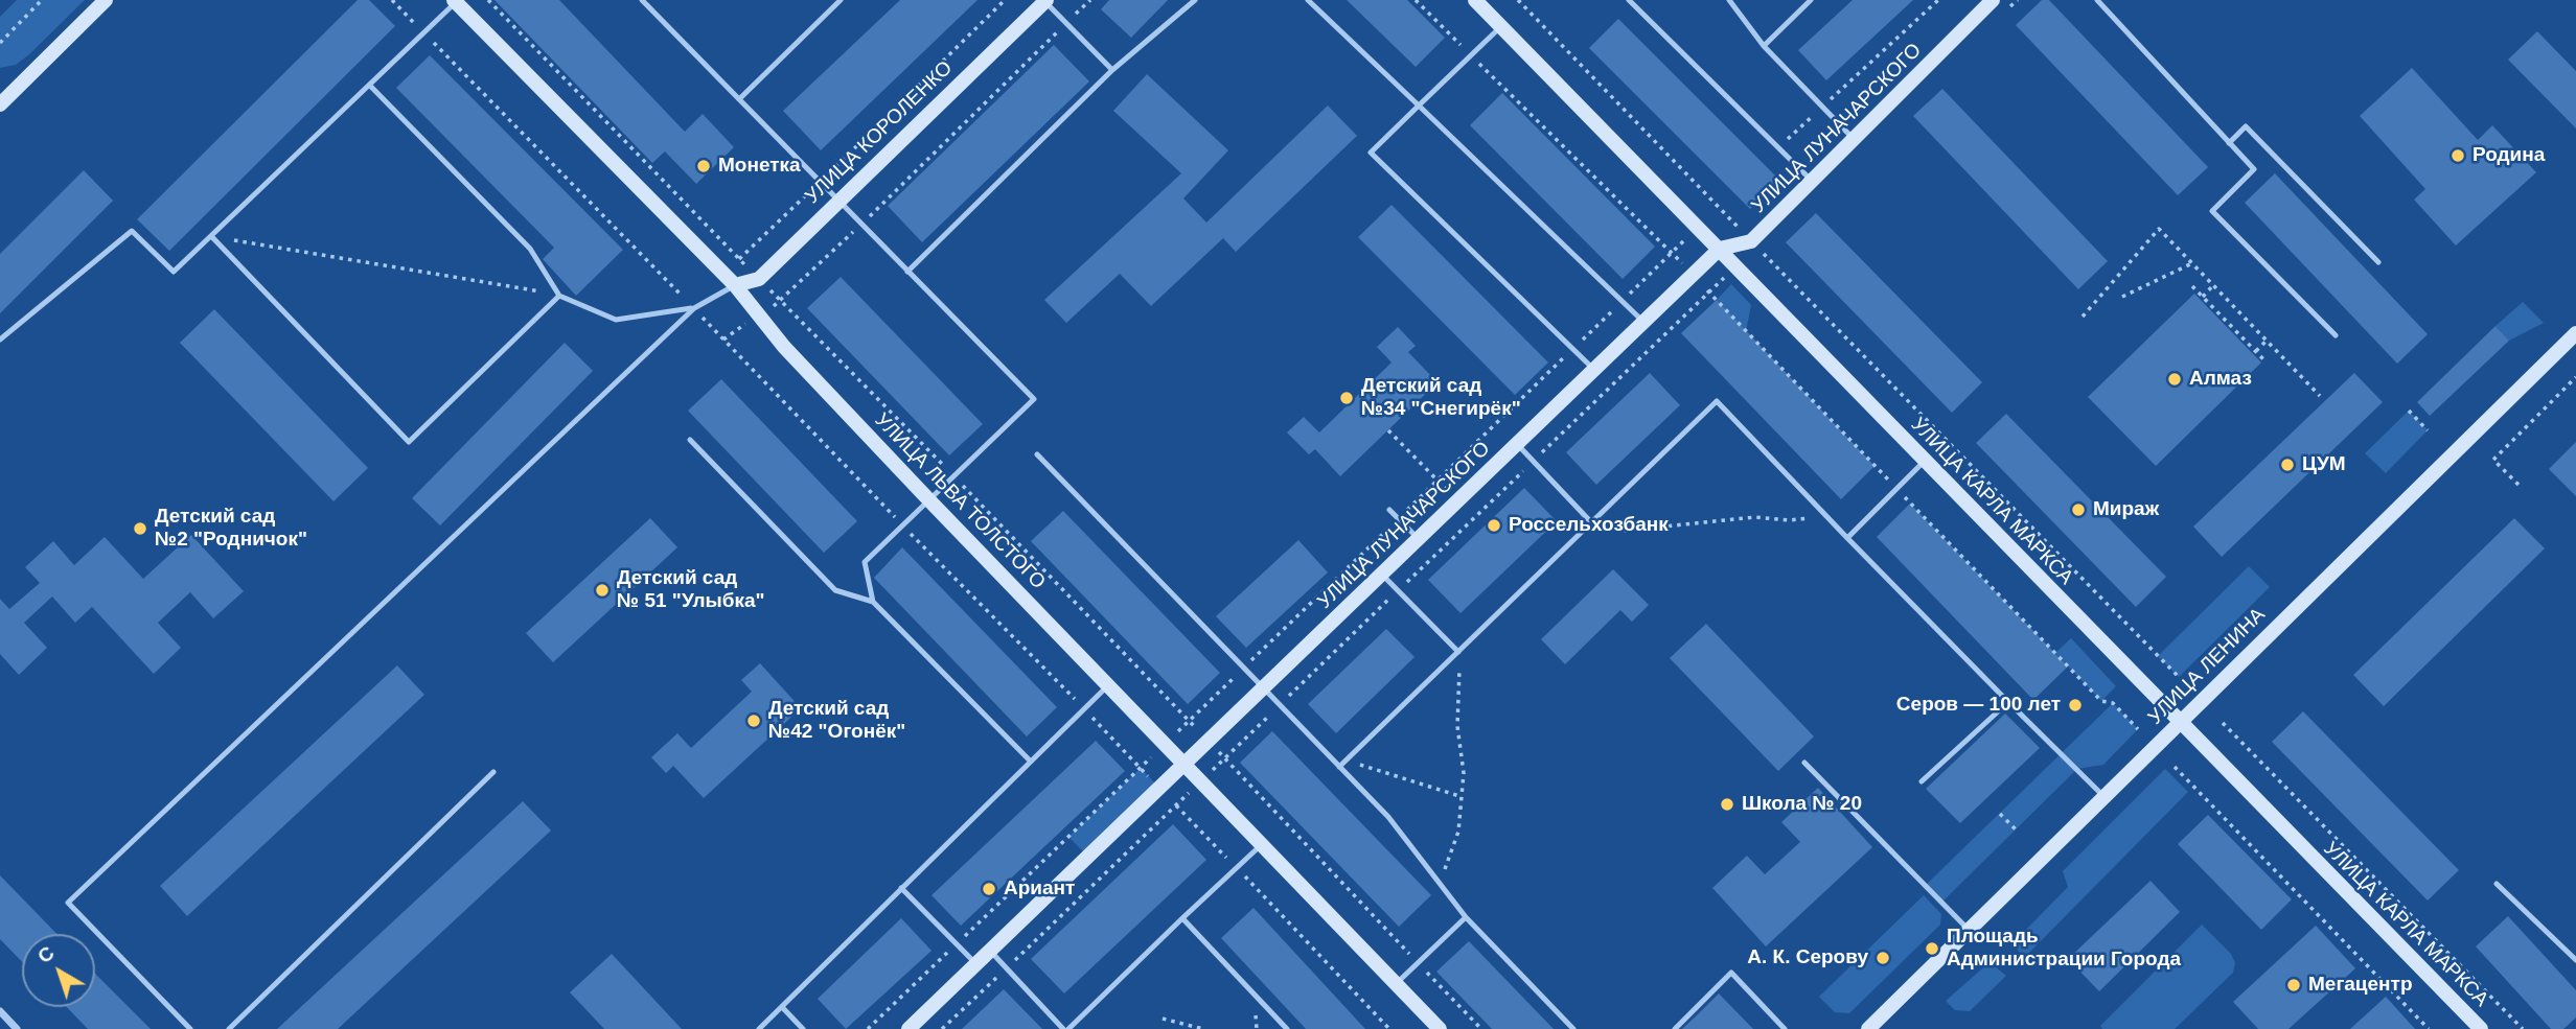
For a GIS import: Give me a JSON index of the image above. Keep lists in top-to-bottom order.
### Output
{
  "streets": {
    "street": [
      "УЛИЦА ЛУНАЧАРСКОГО",
      "УЛИЦА КОРОЛЕНКО",
      "УЛИЦА ЛЬВА ТОЛСТОГО",
      "УЛИЦА КАРЛА МАРКСА",
      "УЛИЦА ЛЕНИНА"
    ]
  },
  "crossings": [
    ["УЛИЦА ЛУНАЧАРСКОГО", "УЛИЦА ЛЬВА ТОЛСТОГО"],
    ["УЛИЦА ЛУНАЧАРСКОГО", "УЛИЦА КАРЛА МАРКСА"],
    ["УЛИЦА КОРОЛЕНКО", "УЛИЦА ЛЬВА ТОЛСТОГО"],
    ["УЛИЦА КАРЛА МАРКСА", "УЛИЦА ЛЕНИНА"]
  ],
  "places": [
    "Родина",
    "Монетка",
    "Алмаз",
    "Детский сад №34 \"Снегирёк\"",
    "ЦУМ",
    "Мираж",
    "Россельхозбанк",
    "Детский сад №2 \"Родничок\"",
    "Детский сад № 51 \"Улыбка\"",
    "Серов — 100 лет",
    "Детский сад №42 \"Огонёк\"",
    "Школа № 20",
    "Ариант",
    "Площадь Администрации Города",
    "А. К. Серову",
    "Мегацентр"
  ],
  "north": "top left"
}
